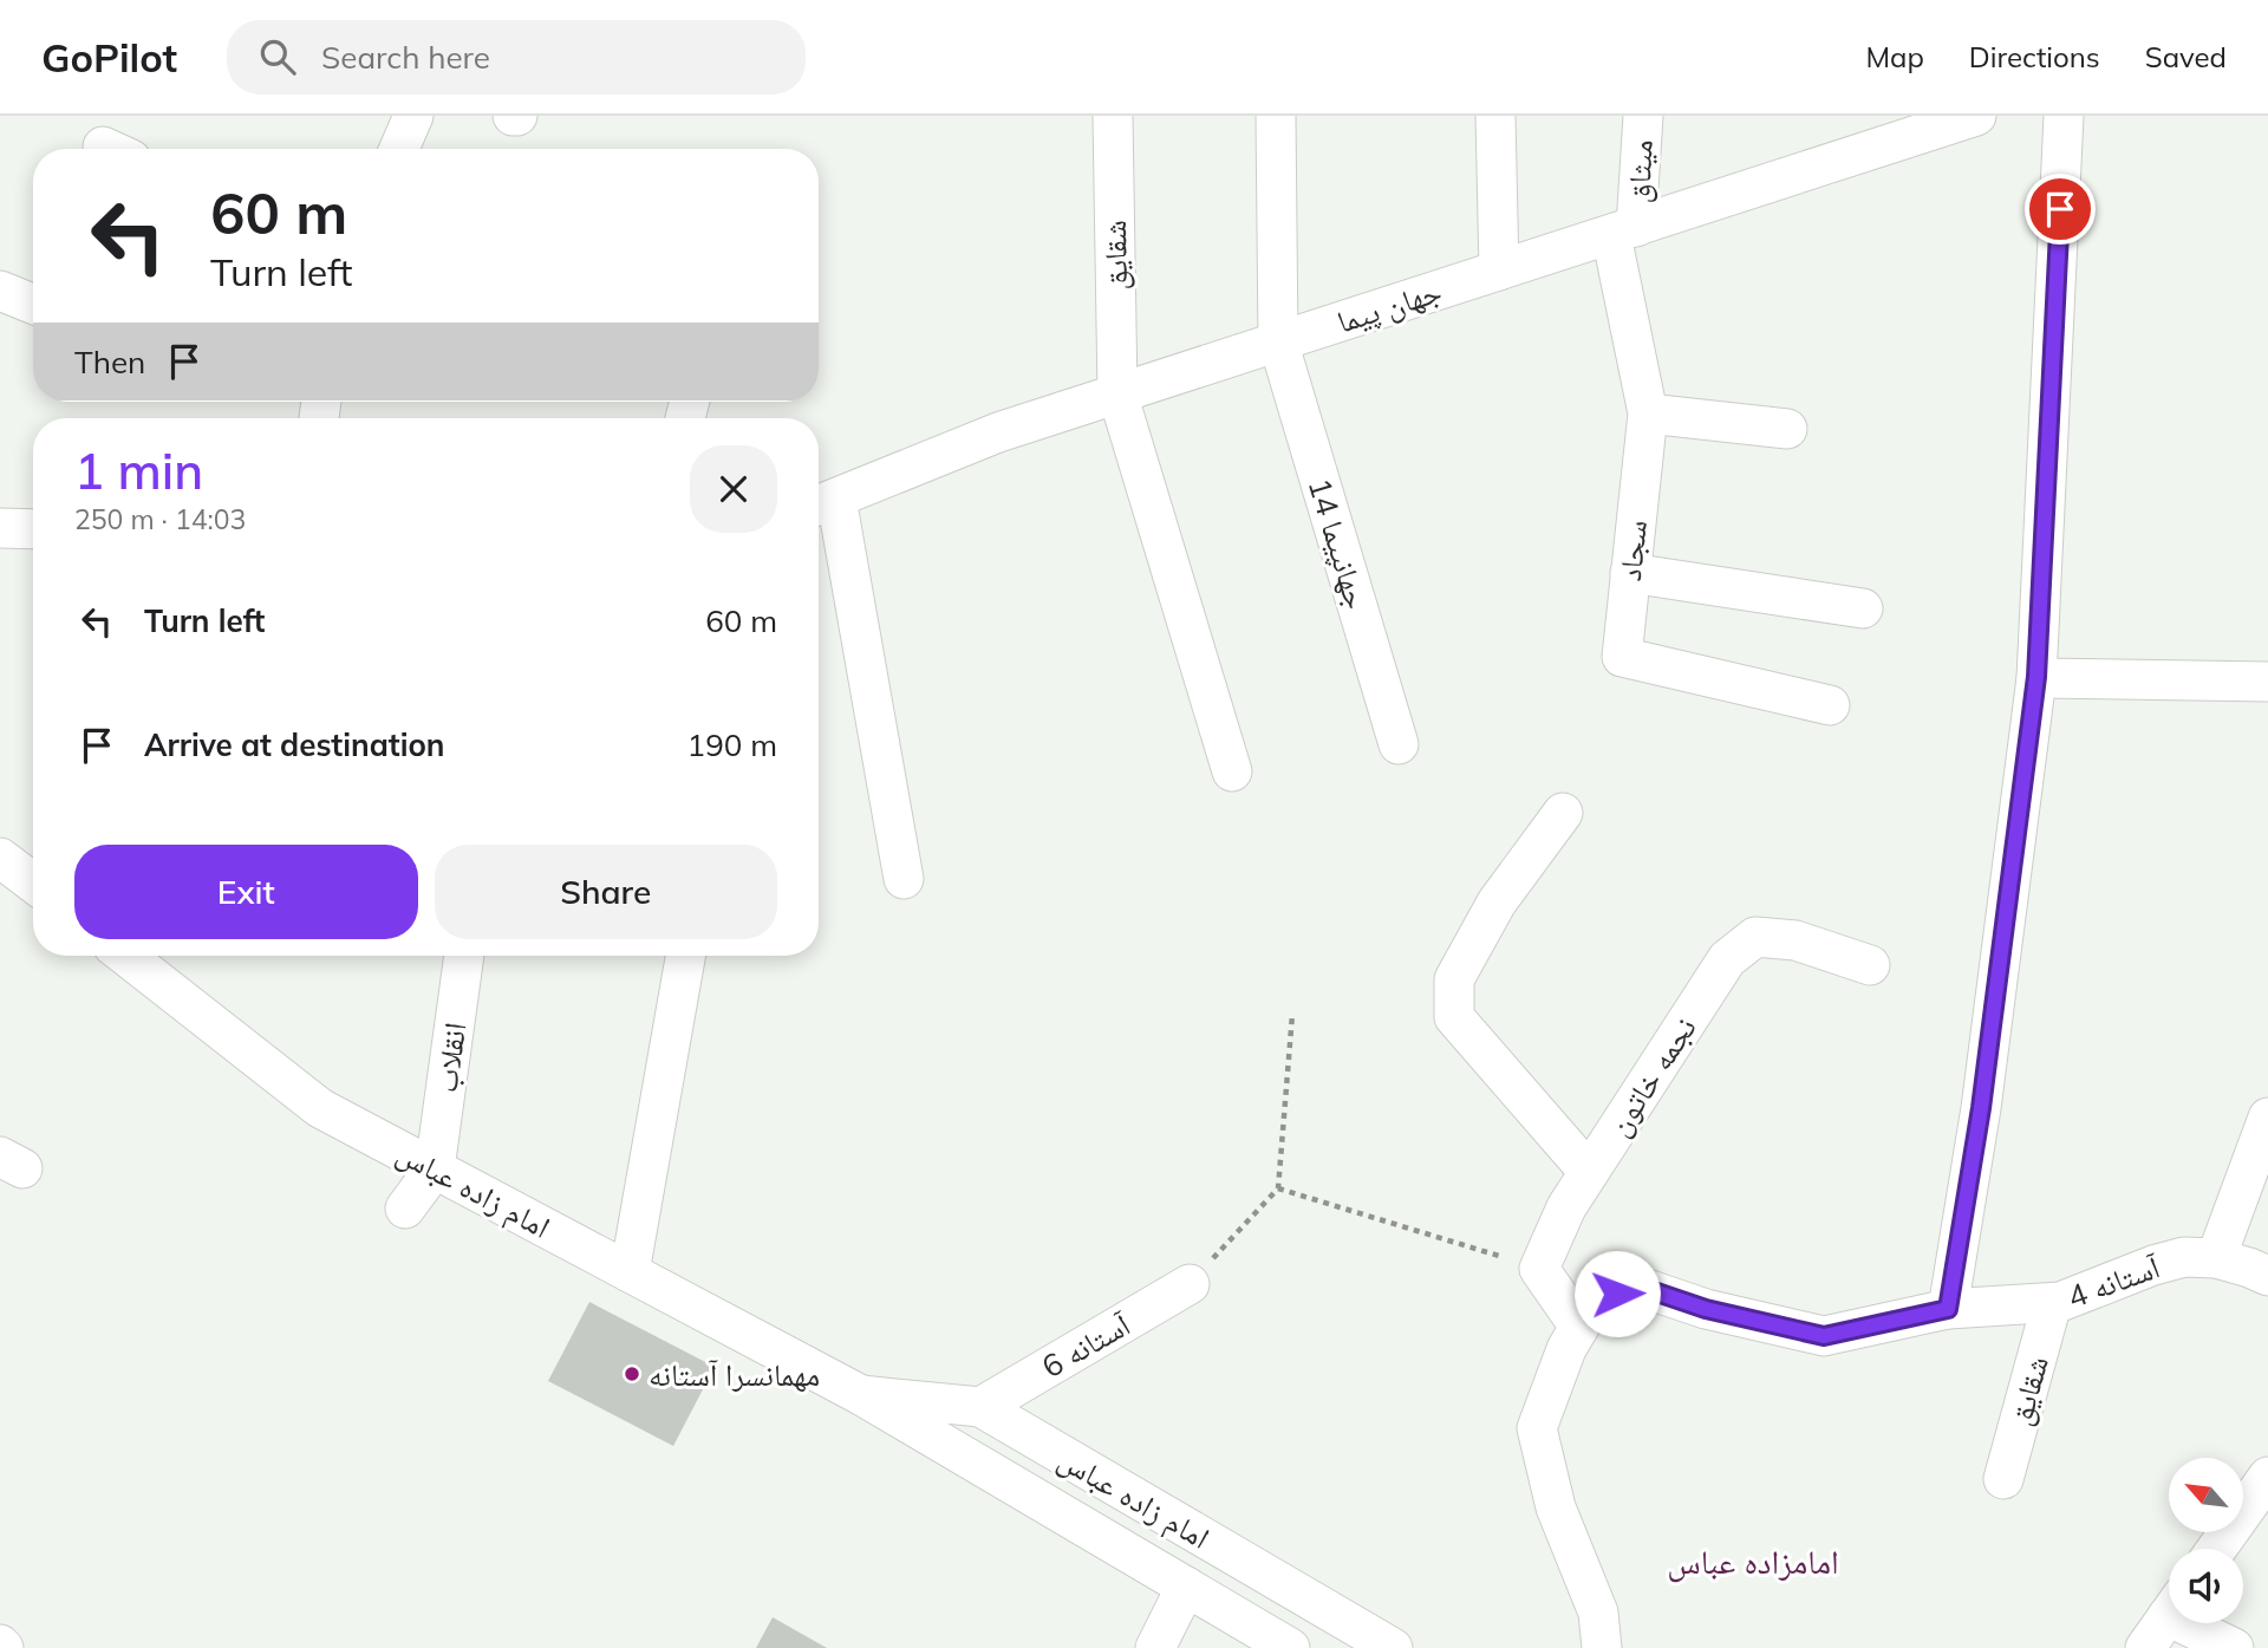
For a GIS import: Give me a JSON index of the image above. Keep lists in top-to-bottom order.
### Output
{
  "streets": {
    "street": [
      "ميثاق",
      "شقایق",
      "جهان پیما",
      "جهانپیما 14",
      "سجاد",
      "انقلاب",
      "نجمه خاتون",
      "امام زاده عباس",
      "آستانه 4",
      "آستانه 6"
    ]
  },
  "crossings": [
    ["ميثاق", "جهان پیما"],
    ["ميثاق", "سجاد"],
    ["شقایق", "جهان پیما"],
    ["شقایق", "آستانه 4"],
    ["جهان پیما", "جهانپیما 14"],
    ["جهان پیما", "سجاد"],
    ["انقلاب", "امام زاده عباس"],
    ["امام زاده عباس", "آستانه 6"]
  ],
  "districts": ["امامزاده عباس"],
  "places": ["مهمانسرا آستانه"],
  "north": "top left",
  "page": {
    "header": "GoPilot",
    "search": "Search here",
    "nav": ["Map", "Directions", "Saved"],
    "turn": ["60 m", "Turn left"],
    "then": "Then",
    "heading": ["1 min", "250 m · 14:03"],
    "list": [
      {
        "name": "Turn left",
        "value": "60 m"
      },
      {
        "name": "Arrive at destination",
        "value": "190 m"
      }
    ],
    "buttons": ["Exit", "Share"]
  }
}
